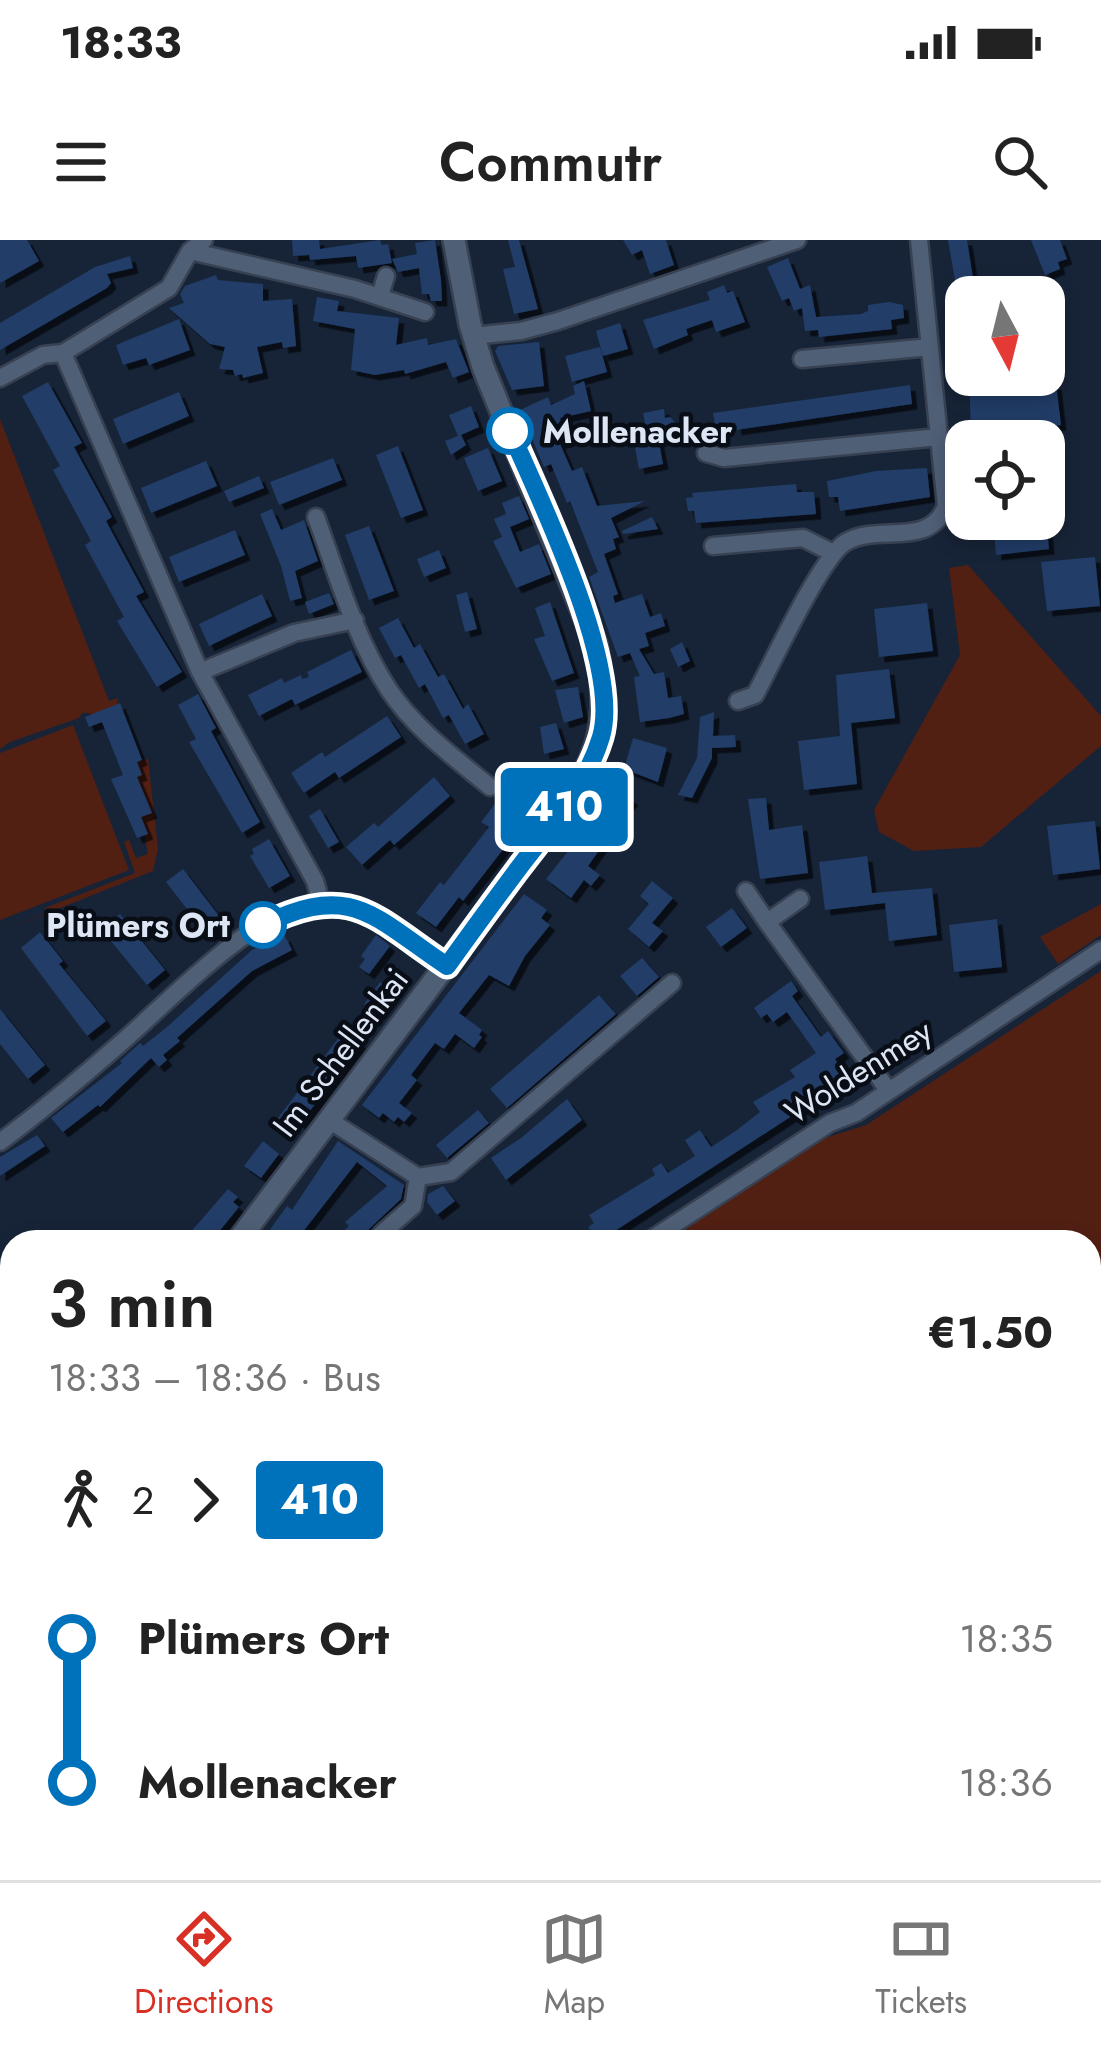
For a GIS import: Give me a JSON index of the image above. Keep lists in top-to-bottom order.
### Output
{
  "streets": {
    "street": ["Im Schellenkai", "Woldenmey"]
  },
  "places": ["Mollenacker", "Plümers Ort"],
  "lines": ["bus line 410"],
  "north": "bottom",
  "page": {
    "status": "18:33",
    "header": "Commutr",
    "on_map": "410",
    "heading": ["3 min", "18:33 – 18:36 · Bus", "€1.50"],
    "legs": ["2", "410"],
    "list": [
      {
        "name": "Plümers Ort",
        "value": "18:35"
      },
      {
        "name": "Mollenacker",
        "value": "18:36"
      }
    ],
    "tabs": ["Directions", "Map", "Tickets"]
  }
}
